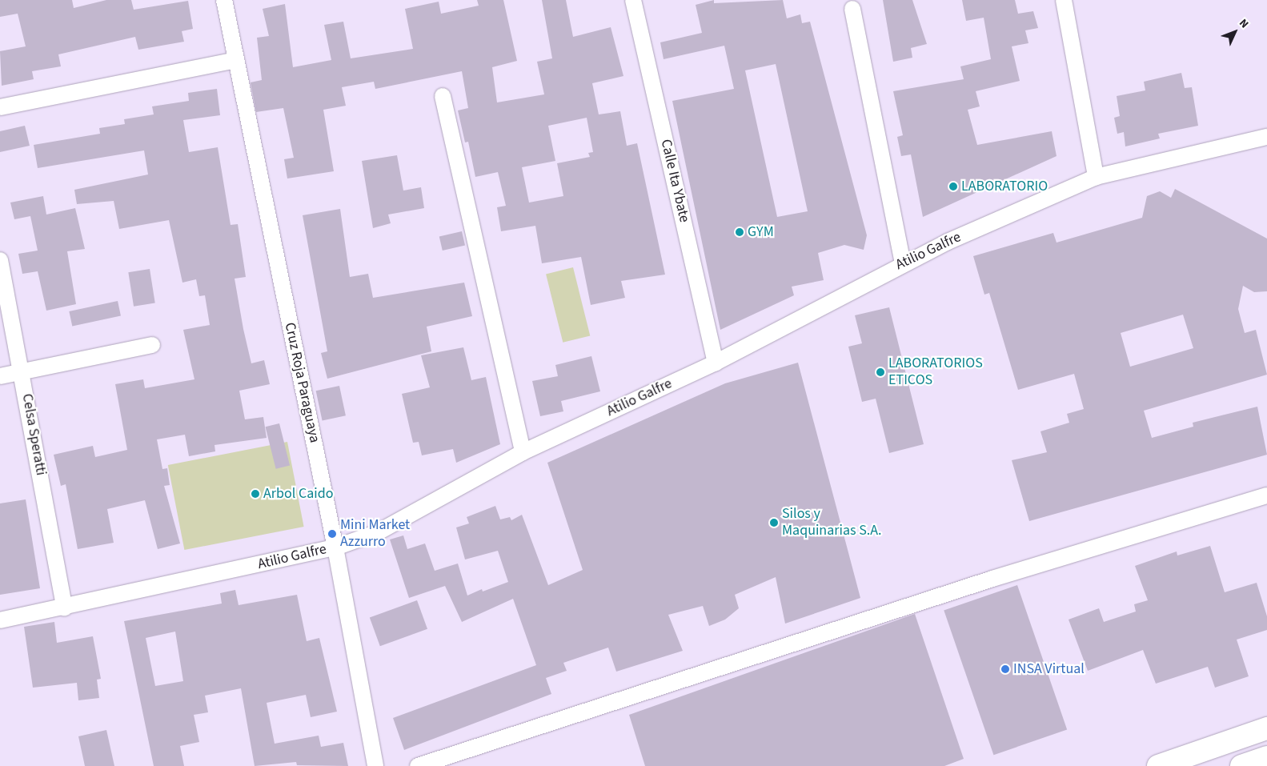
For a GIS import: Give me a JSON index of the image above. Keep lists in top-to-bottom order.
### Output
{
  "streets": {
    "street": [
      "Calle Ita Ybate",
      "Atilio Galfre",
      "Cruz Roja Paraguaya",
      "Celsa Speratti"
    ]
  },
  "crossings": [
    ["Calle Ita Ybate", "Atilio Galfre"],
    ["Atilio Galfre", "Cruz Roja Paraguaya"],
    ["Atilio Galfre", "Celsa Speratti"]
  ],
  "places": [
    "LABORATORIO",
    "GYM",
    "LABORATORIOS ETICOS",
    "Arbol Caido",
    "Silos y Maquinarias S.A.",
    "Mini Market Azzurro",
    "INSA Virtual"
  ],
  "north": "top right"
}
